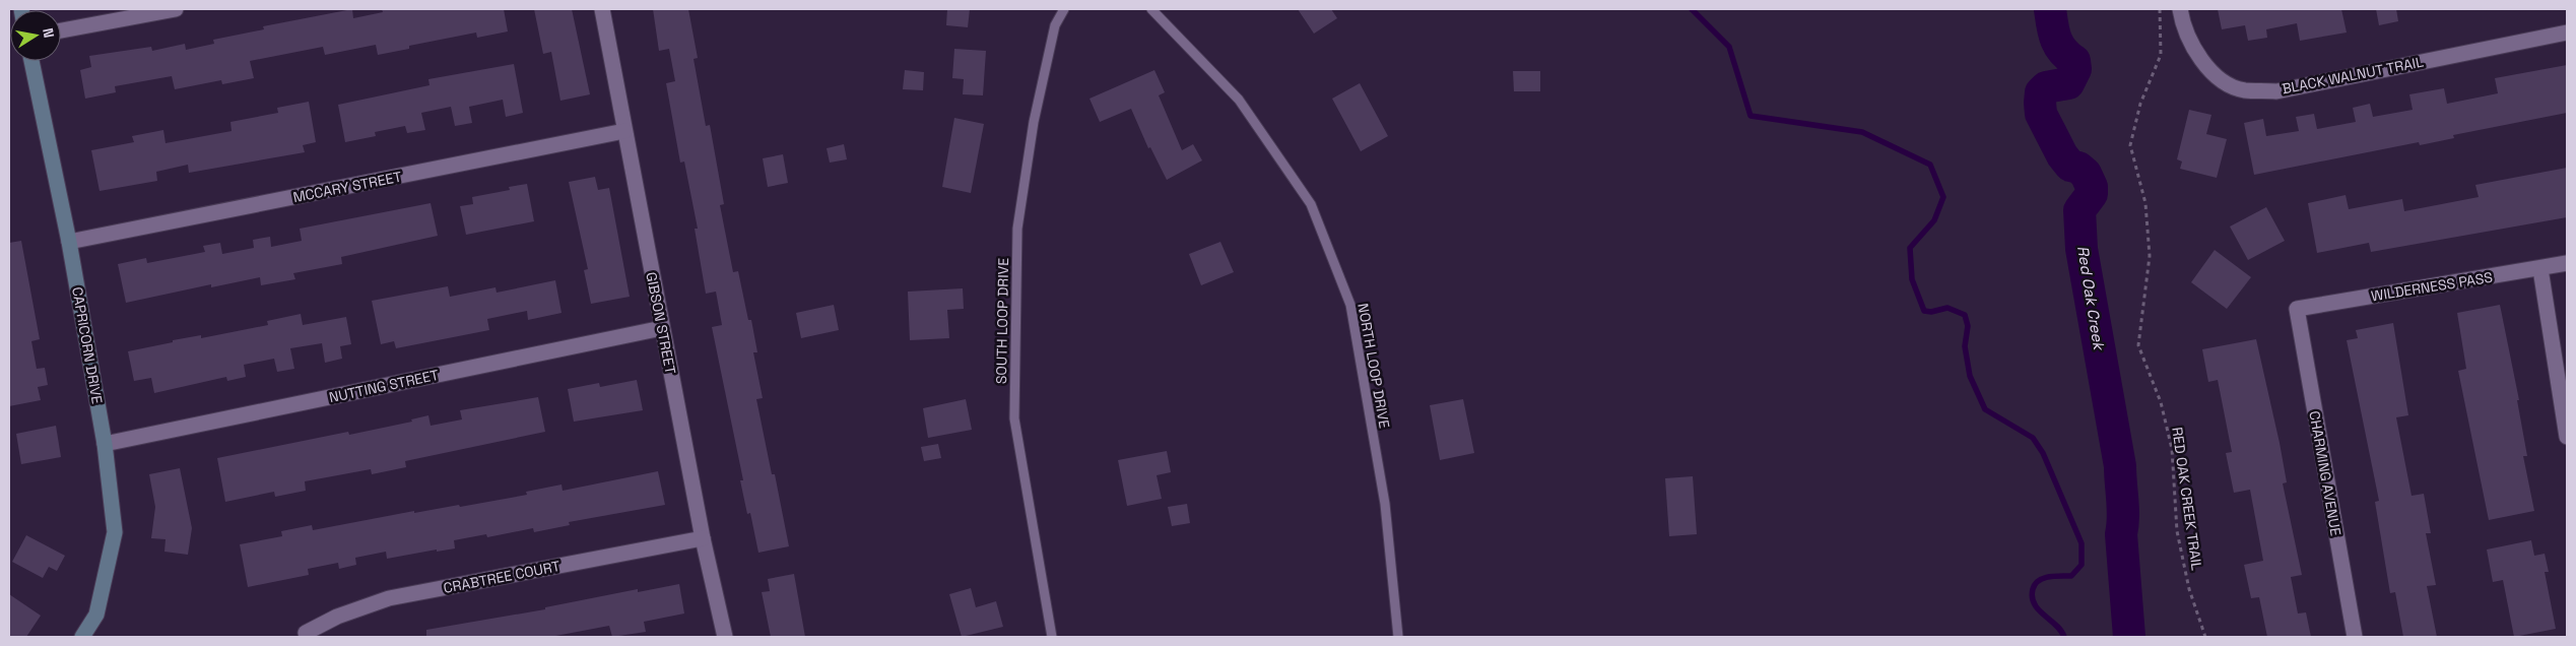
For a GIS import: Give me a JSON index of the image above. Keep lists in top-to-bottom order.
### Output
{
  "streets": {
    "street": [
      "BLACK WALNUT TRAIL",
      "MCCARY STREET",
      "WILDERNESS PASS",
      "GIBSON STREET",
      "CAPRICORN DRIVE",
      "NUTTING STREET",
      "CHARMING AVENUE",
      "CRABTREE COURT"
    ],
    "lane": ["SOUTH LOOP DRIVE", "NORTH LOOP DRIVE"],
    "path": ["RED OAK CREEK TRAIL"]
  },
  "crossings": [
    ["MCCARY STREET", "GIBSON STREET"],
    ["MCCARY STREET", "CAPRICORN DRIVE"],
    ["WILDERNESS PASS", "CHARMING AVENUE"],
    ["GIBSON STREET", "NUTTING STREET"],
    ["GIBSON STREET", "CRABTREE COURT"],
    ["CAPRICORN DRIVE", "NUTTING STREET"]
  ],
  "water": ["Red Oak Creek"],
  "north": "right"
}
